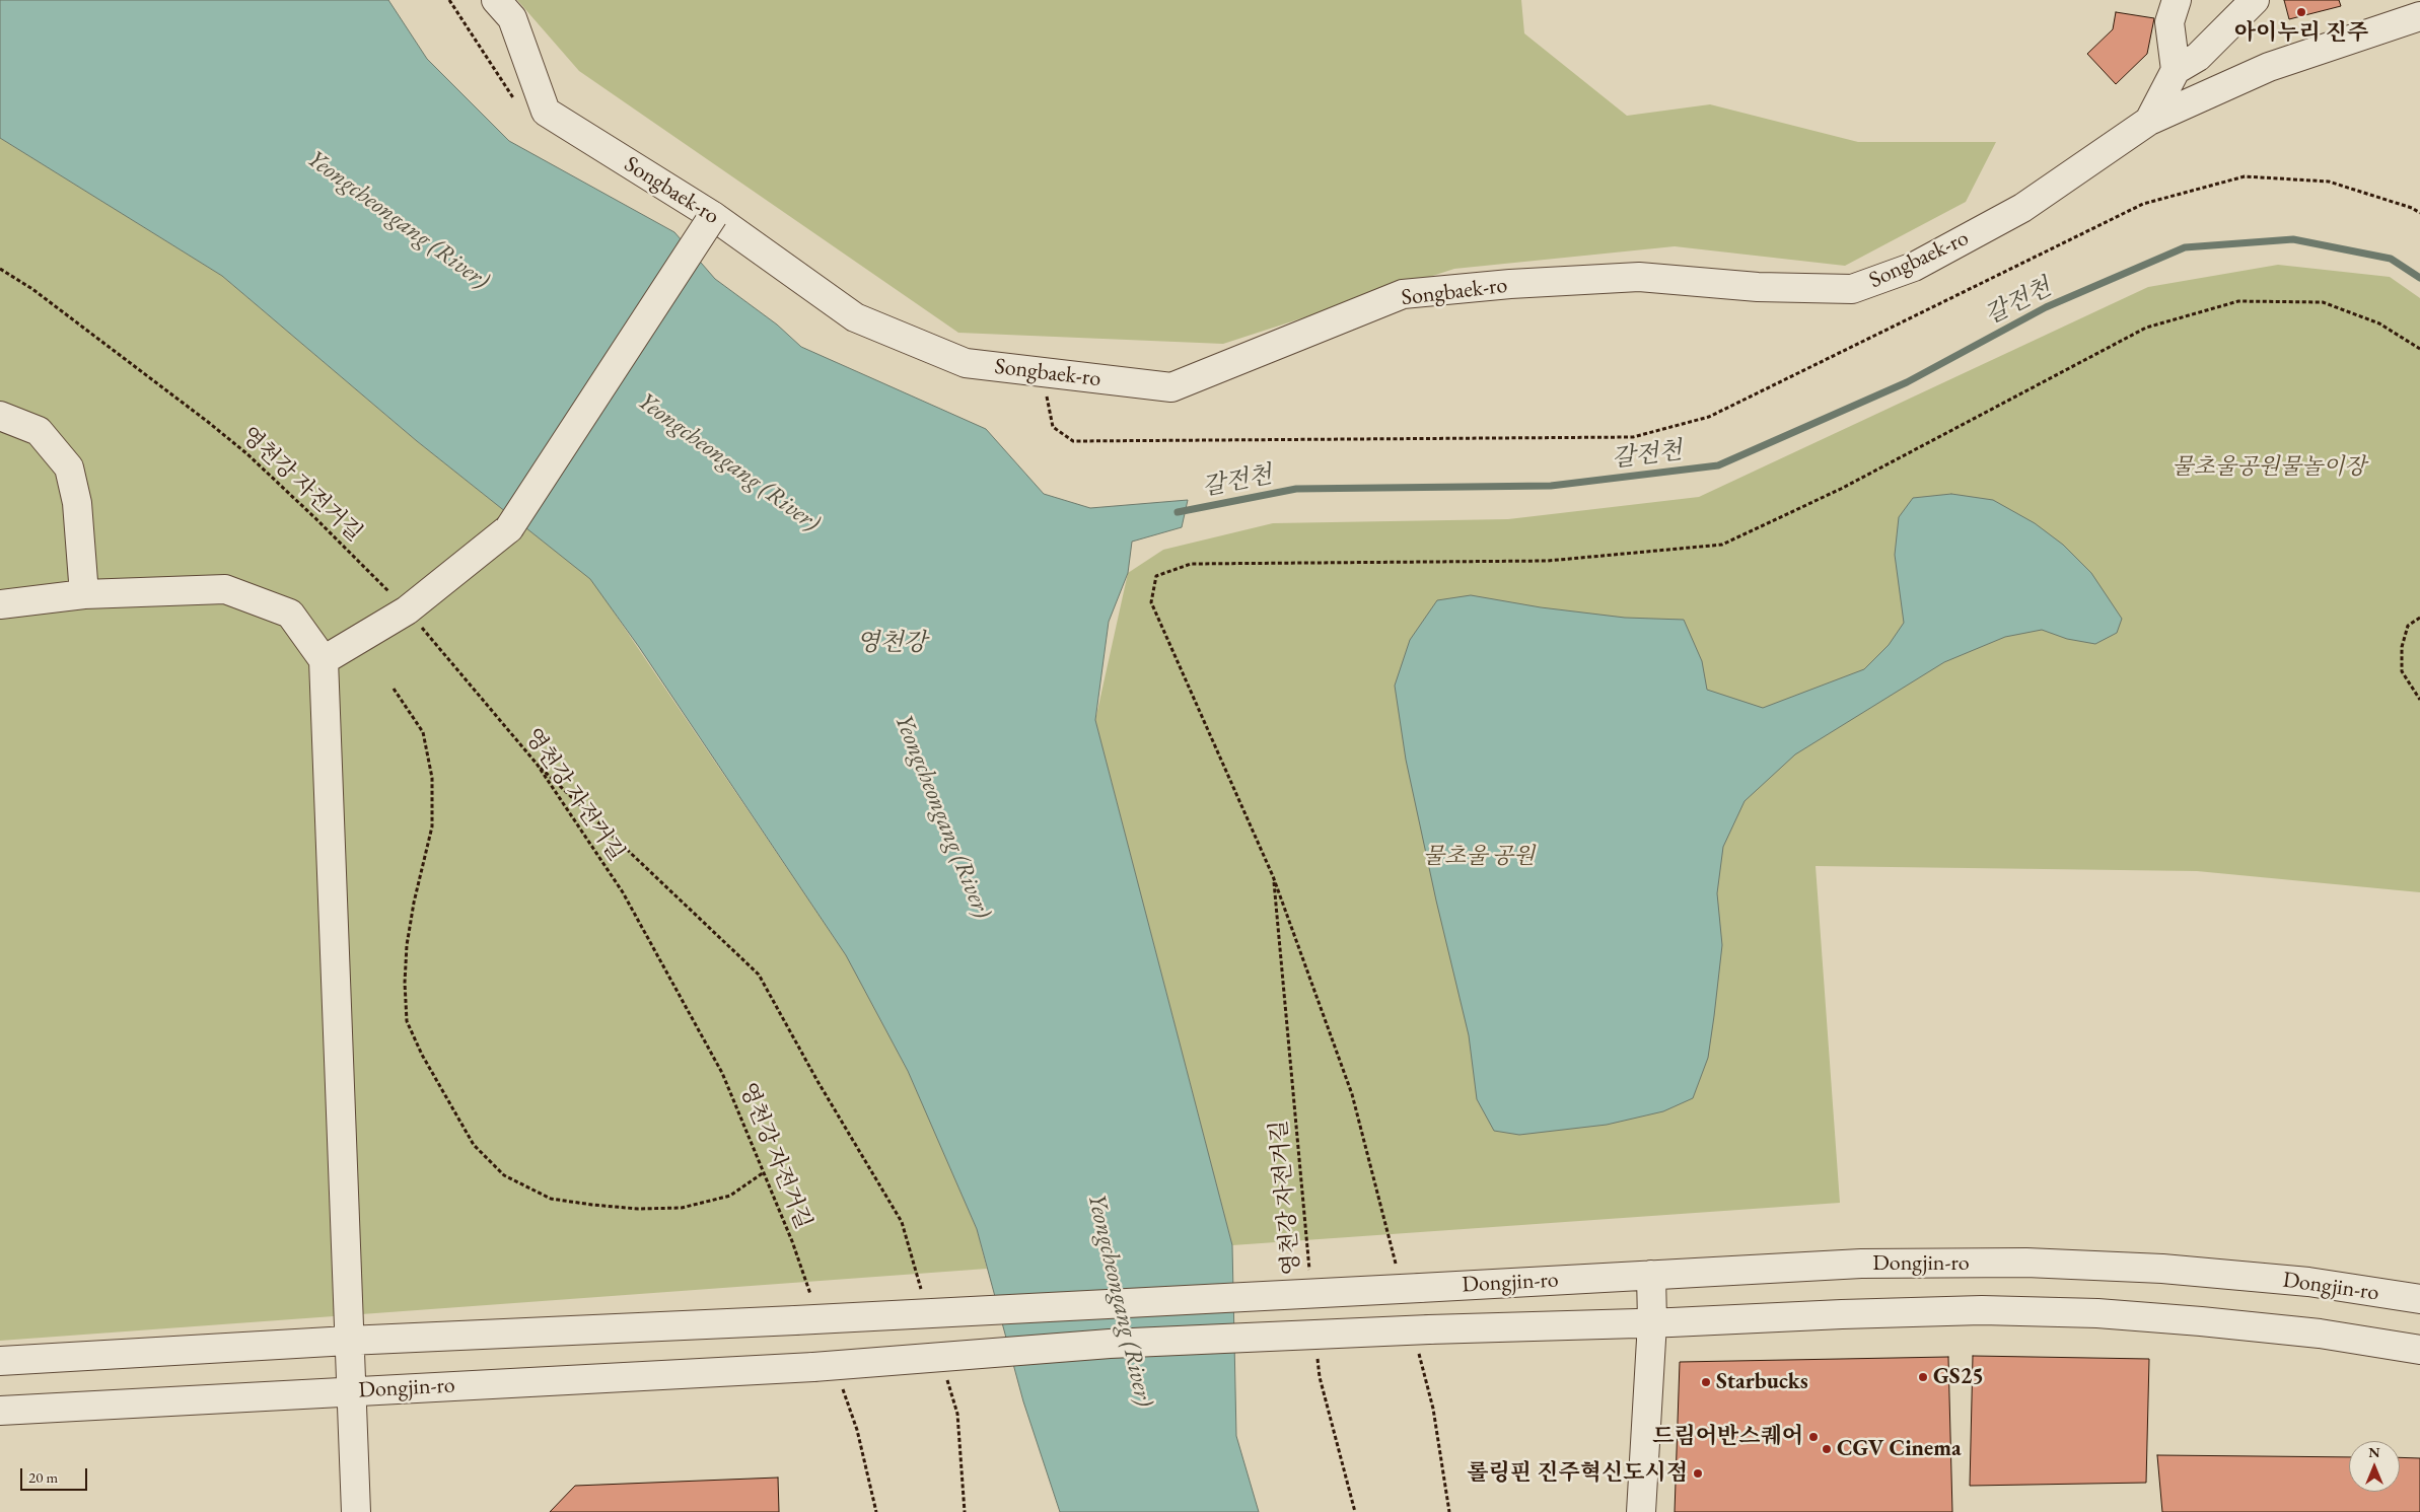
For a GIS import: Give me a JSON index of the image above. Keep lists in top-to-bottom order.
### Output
{
  "streets": {
    "street": ["Songbaek-ro", "Dongjin-ro"],
    "path": ["영천강 자전거길"]
  },
  "water": ["Yeongcheongang (River)", "갈전천", "영천강"],
  "parks": ["물초울공원물놀이장", "물초울 공원"],
  "places": [
    "아이누리 진주",
    "GS25",
    "Starbucks",
    "드림어반스퀘어",
    "CGV Cinema",
    "롤링핀 진주혁신도시점"
  ],
  "scale_bar": "20 m",
  "north": "top"
}
